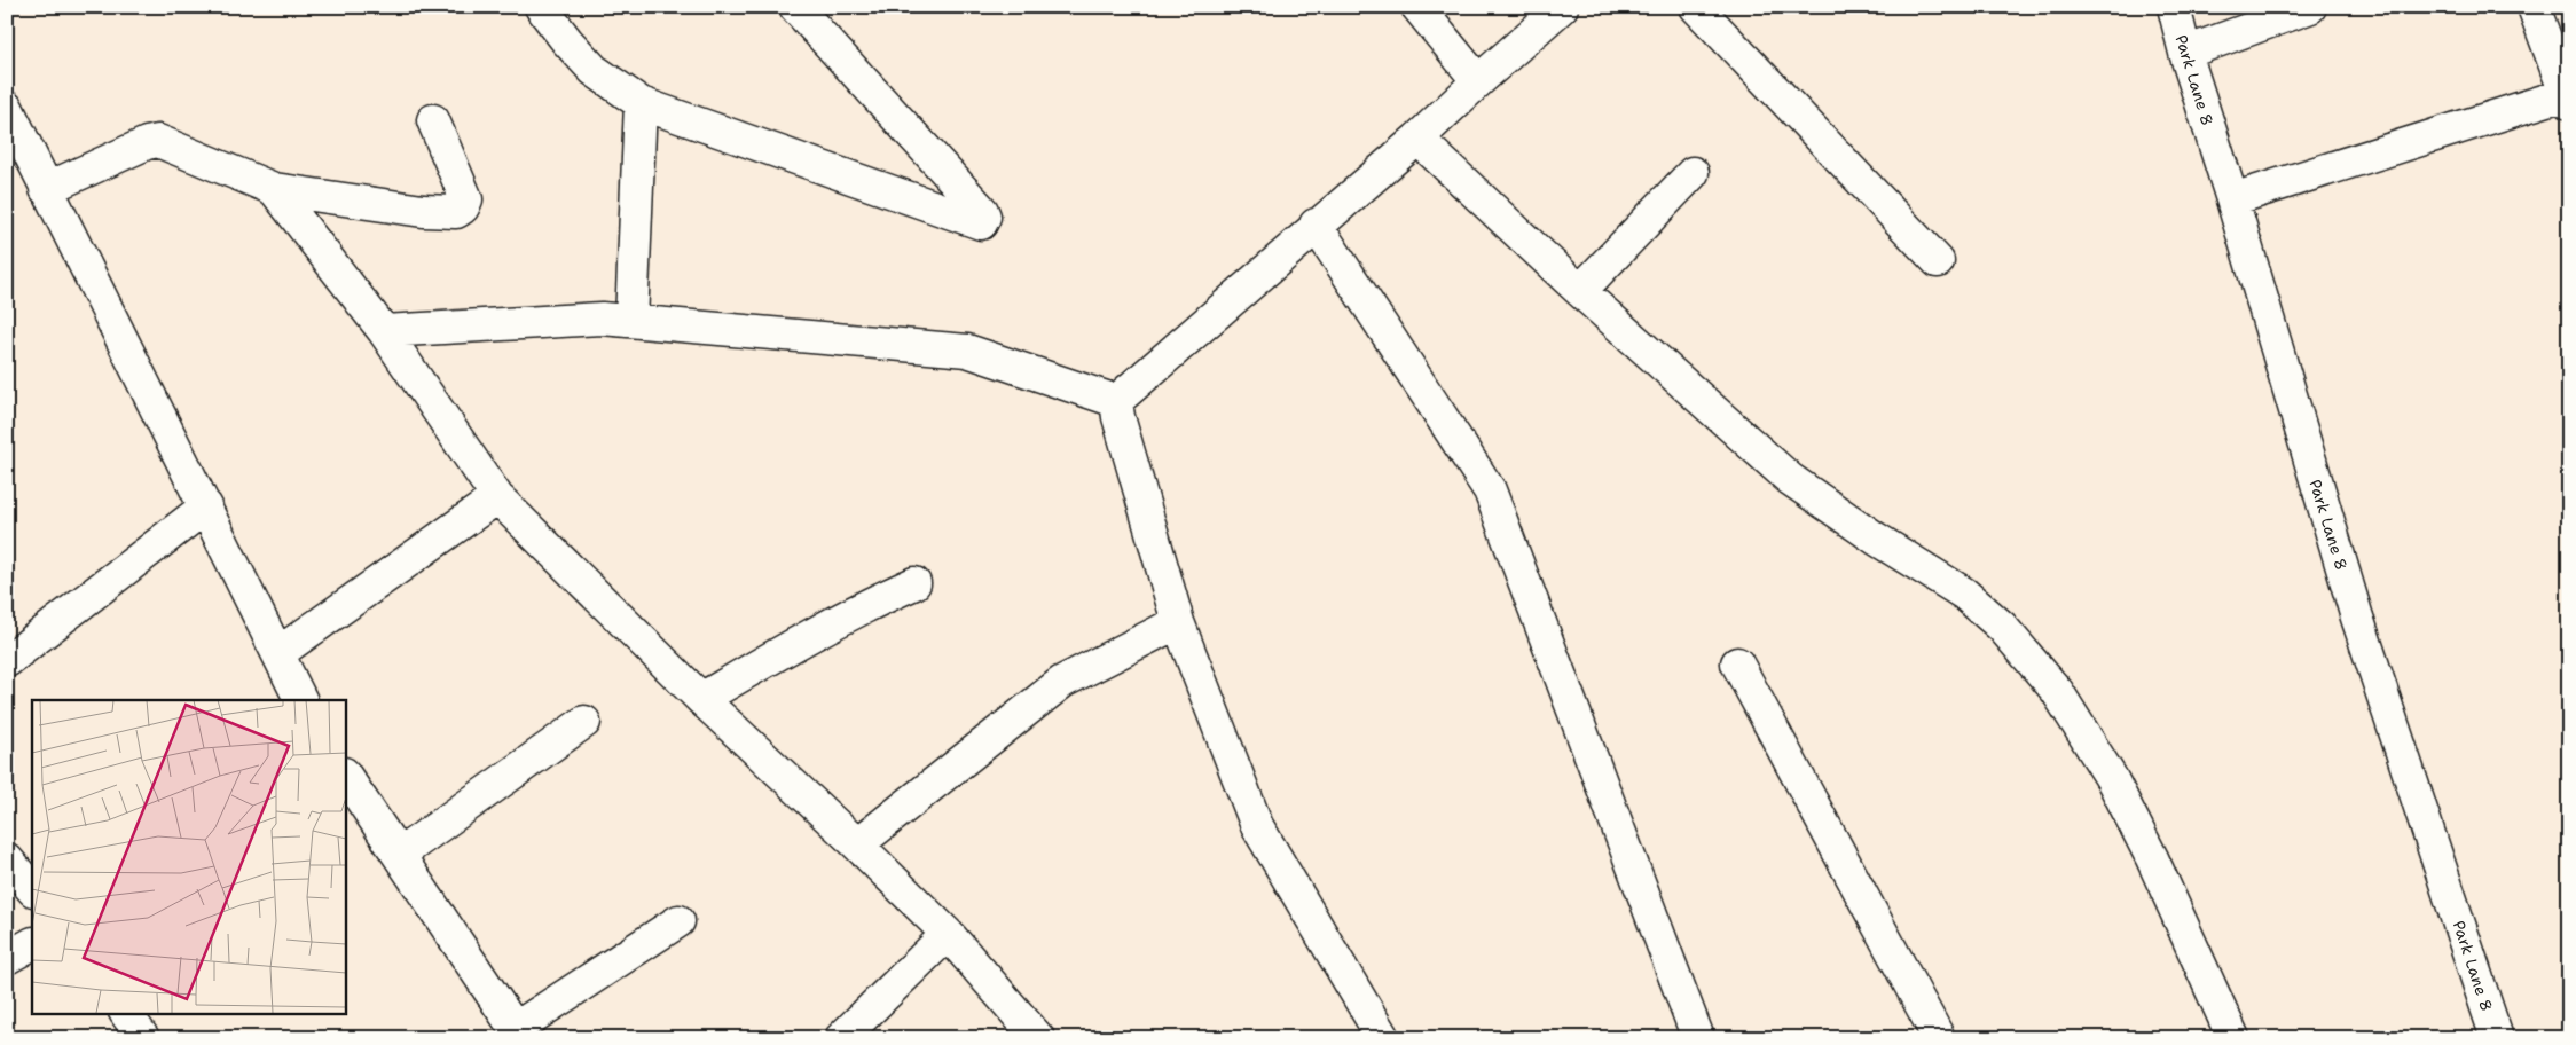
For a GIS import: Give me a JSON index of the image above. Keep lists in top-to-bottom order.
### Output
{
  "streets": {
    "street": ["Park Lane 8"]
  }
}
